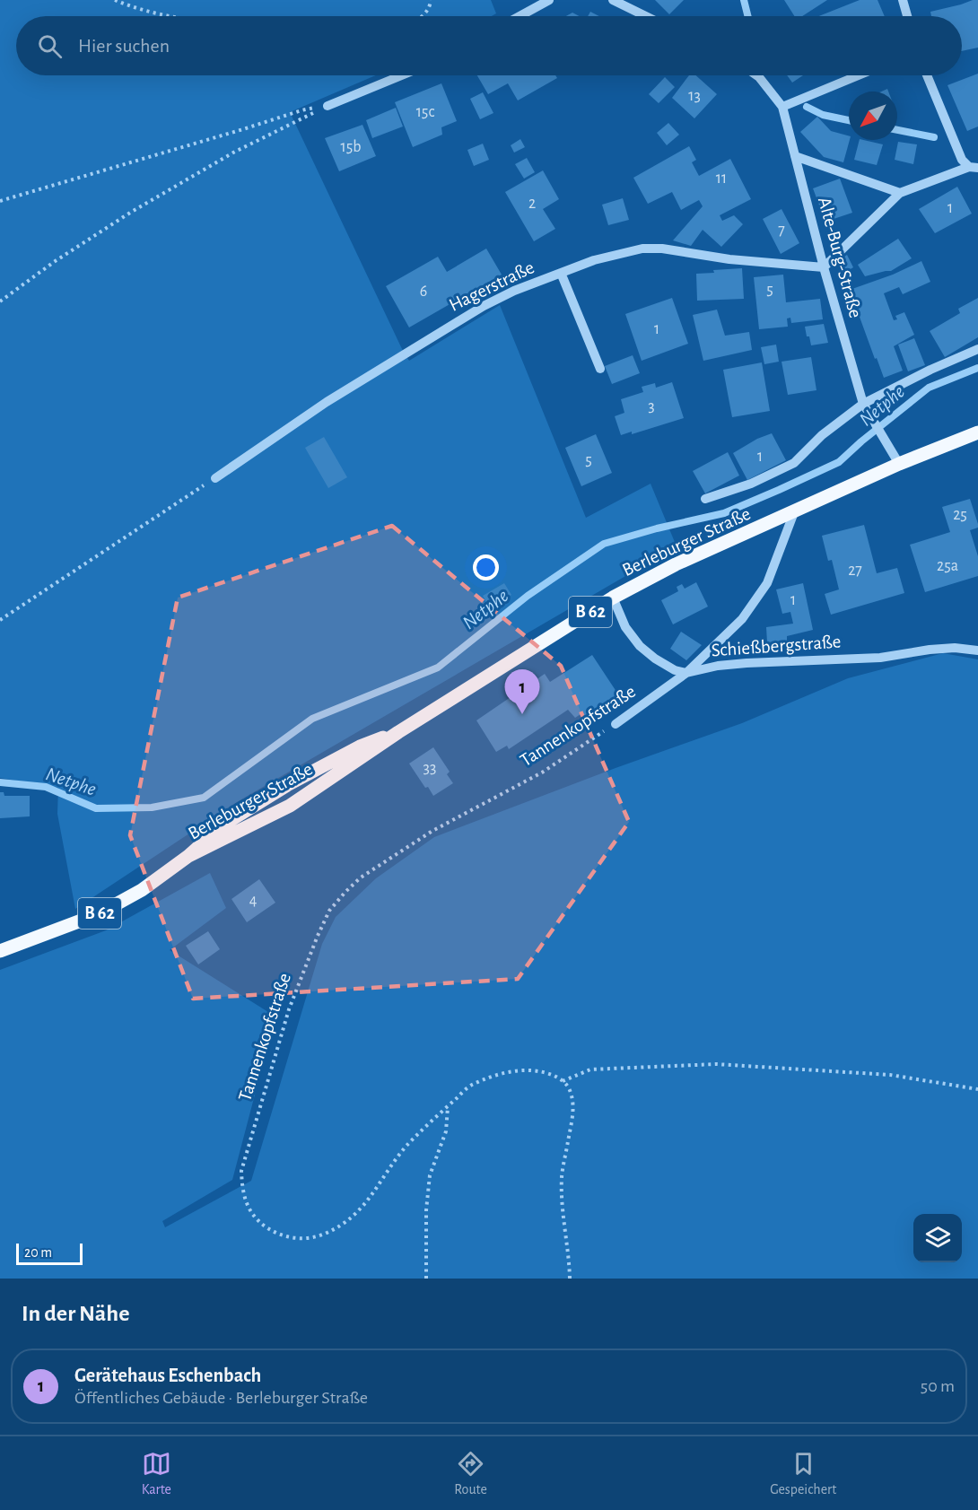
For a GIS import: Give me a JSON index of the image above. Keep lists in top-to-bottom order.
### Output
{
  "streets": {
    "main road": ["Berleburger Straße", "B 62"],
    "street": [
      "Alte-Burg-Straße",
      "Hagerstraße",
      "Schießbergstraße",
      "Tannenkopfstraße"
    ]
  },
  "crossings": [
    ["Alte-Burg-Straße", "Hagerstraße"],
    ["Alte-Burg-Straße", "Berleburger Straße"],
    ["Berleburger Straße", "B 62"],
    ["Berleburger Straße", "Tannenkopfstraße"],
    ["Schießbergstraße", "Tannenkopfstraße"]
  ],
  "water": ["Netphe"],
  "house_numbers": [
    "13",
    "15c",
    "15b",
    "11",
    "2",
    "1",
    "7",
    "5",
    "6",
    "1",
    "3",
    "1",
    "5",
    "25",
    "25a",
    "27",
    "1",
    "33",
    "4"
  ],
  "scale_bar": "20 m",
  "north": "bottom left",
  "page": {
    "search": "Hier suchen",
    "pins": "1",
    "scale": "20 m",
    "heading": "In der Nähe",
    "list": [
      {
        "mark": "1",
        "name": "Gerätehaus Eschenbach",
        "note": "Öffentliches Gebäude · Berleburger Straße",
        "value": "50 m"
      }
    ],
    "nav": ["Karte", "Route", "Gespeichert"]
  }
}
